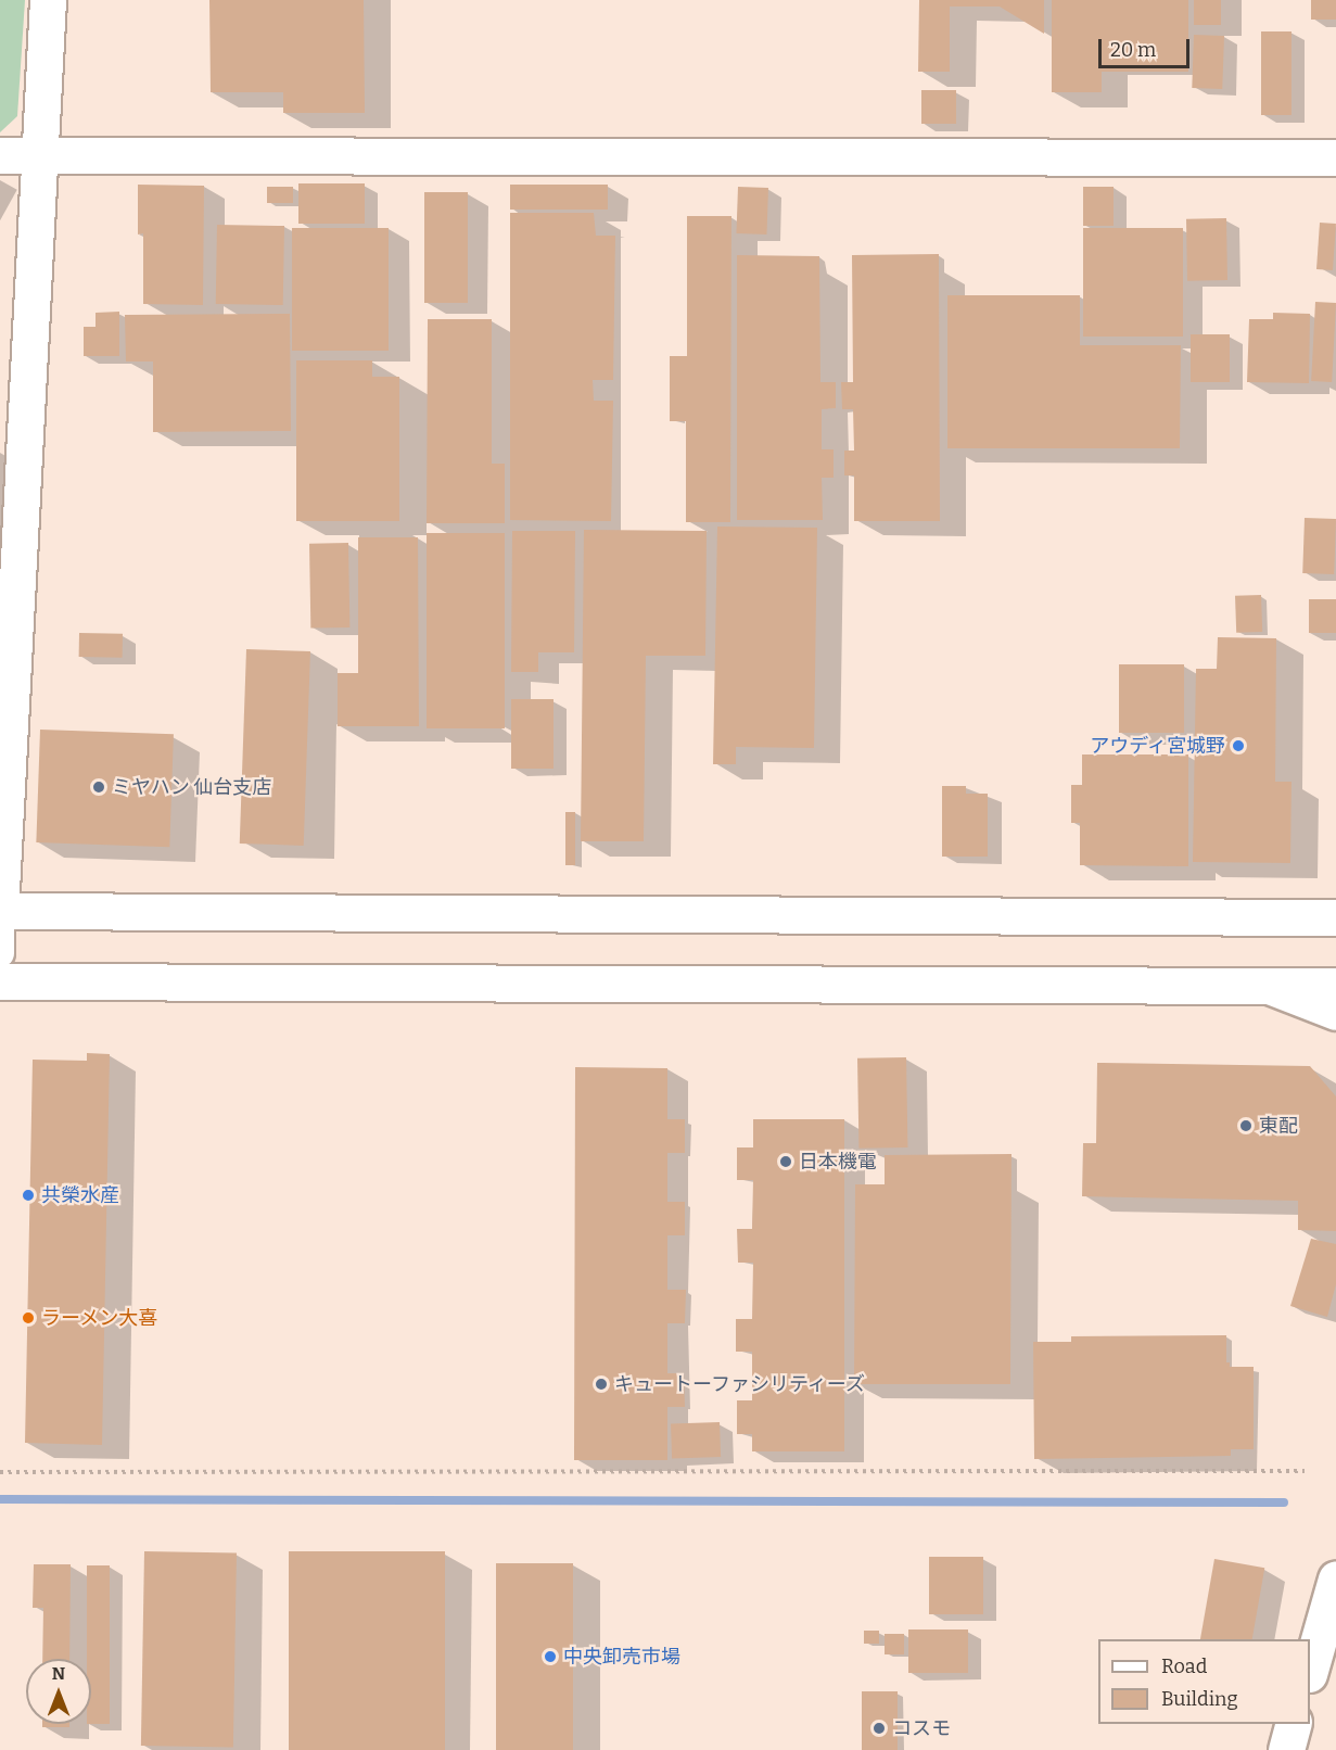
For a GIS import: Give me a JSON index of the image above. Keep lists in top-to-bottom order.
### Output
{
  "places": [
    "アウディ宮城野",
    "ミヤハン 仙台支店",
    "東配",
    "日本機電",
    "共榮水産",
    "ラーメン大喜",
    "キュートーファシリティーズ",
    "中央卸売市場",
    "コスモ"
  ],
  "legend": ["Road", "Building"],
  "scale_bar": "20 m",
  "north": "top"
}
